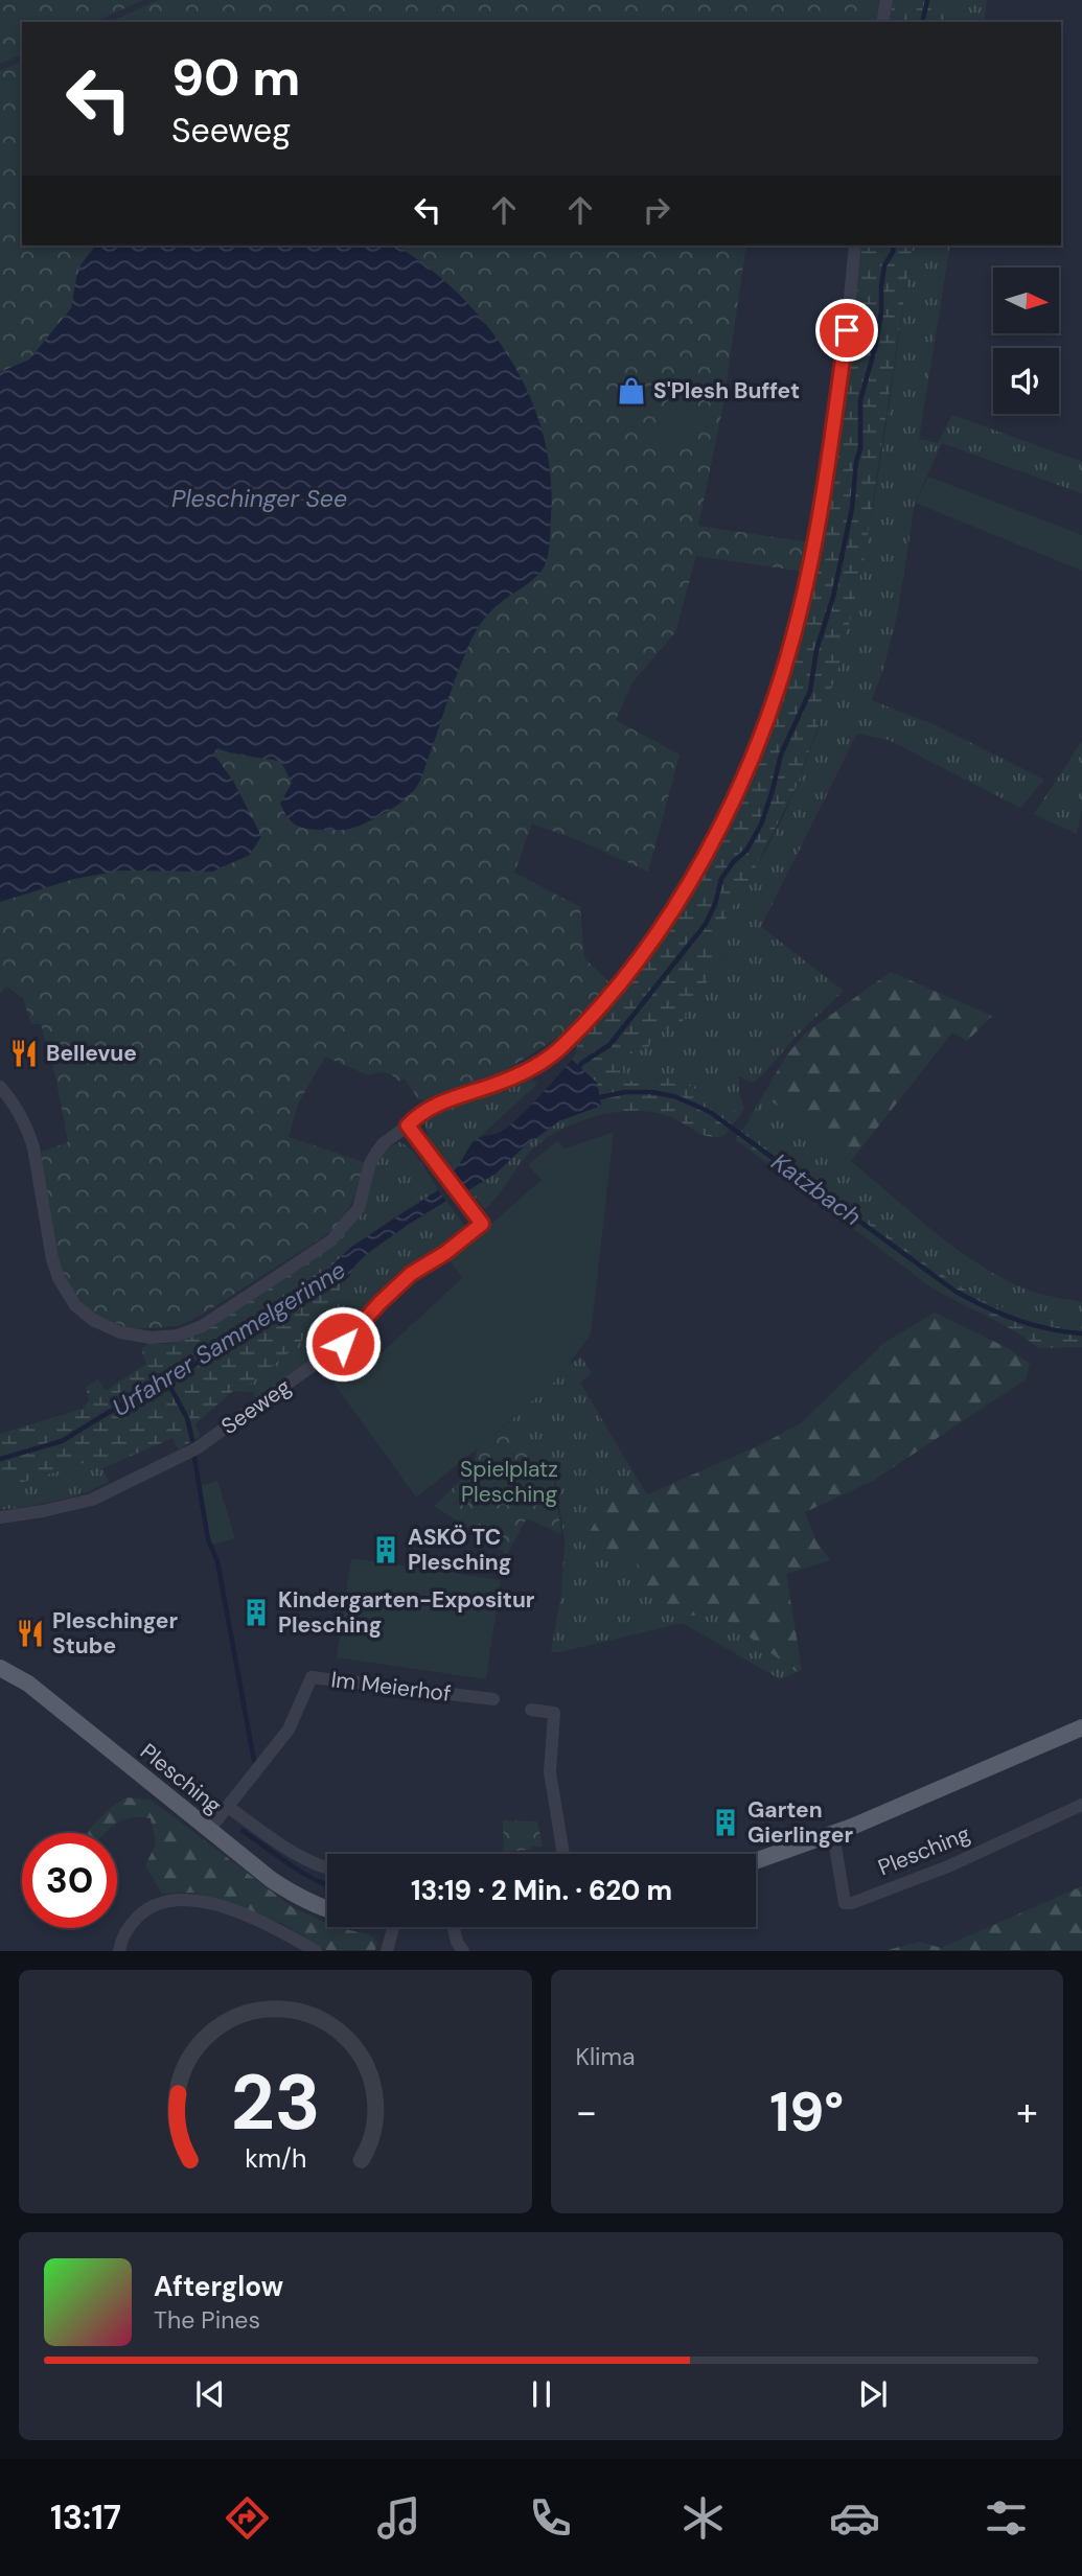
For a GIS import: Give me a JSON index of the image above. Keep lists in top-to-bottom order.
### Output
{
  "streets": {
    "main road": ["Plesching"],
    "street": ["Seeweg", "Im Meierhof"]
  },
  "crossings": [
    ["Im Meierhof", "Plesching"]
  ],
  "water": ["Pleschinger See", "Katzbach", "Urfahrer Sammelgerinne"],
  "parks": ["Spielplatz Plesching"],
  "places": {
    "shop": ["S'Plesh Buffet"],
    "restaurant": ["Bellevue", "Pleschinger Stube"],
    "building": ["ASKÖ TC Plesching", "Kindergarten-Expositur Plesching", "Garten Gierlinger"]
  },
  "north": "right",
  "page": {
    "turn": ["90 m", "Seeweg"],
    "limit": "30",
    "trip": "13:19 · 2 Min. · 620 m",
    "tile": "Klima",
    "heat": ["−", "19°", "+"],
    "song": ["Afterglow", "The Pines"],
    "tabs": "13:17",
    "gauge": ["23", "km/h"]
  }
}
